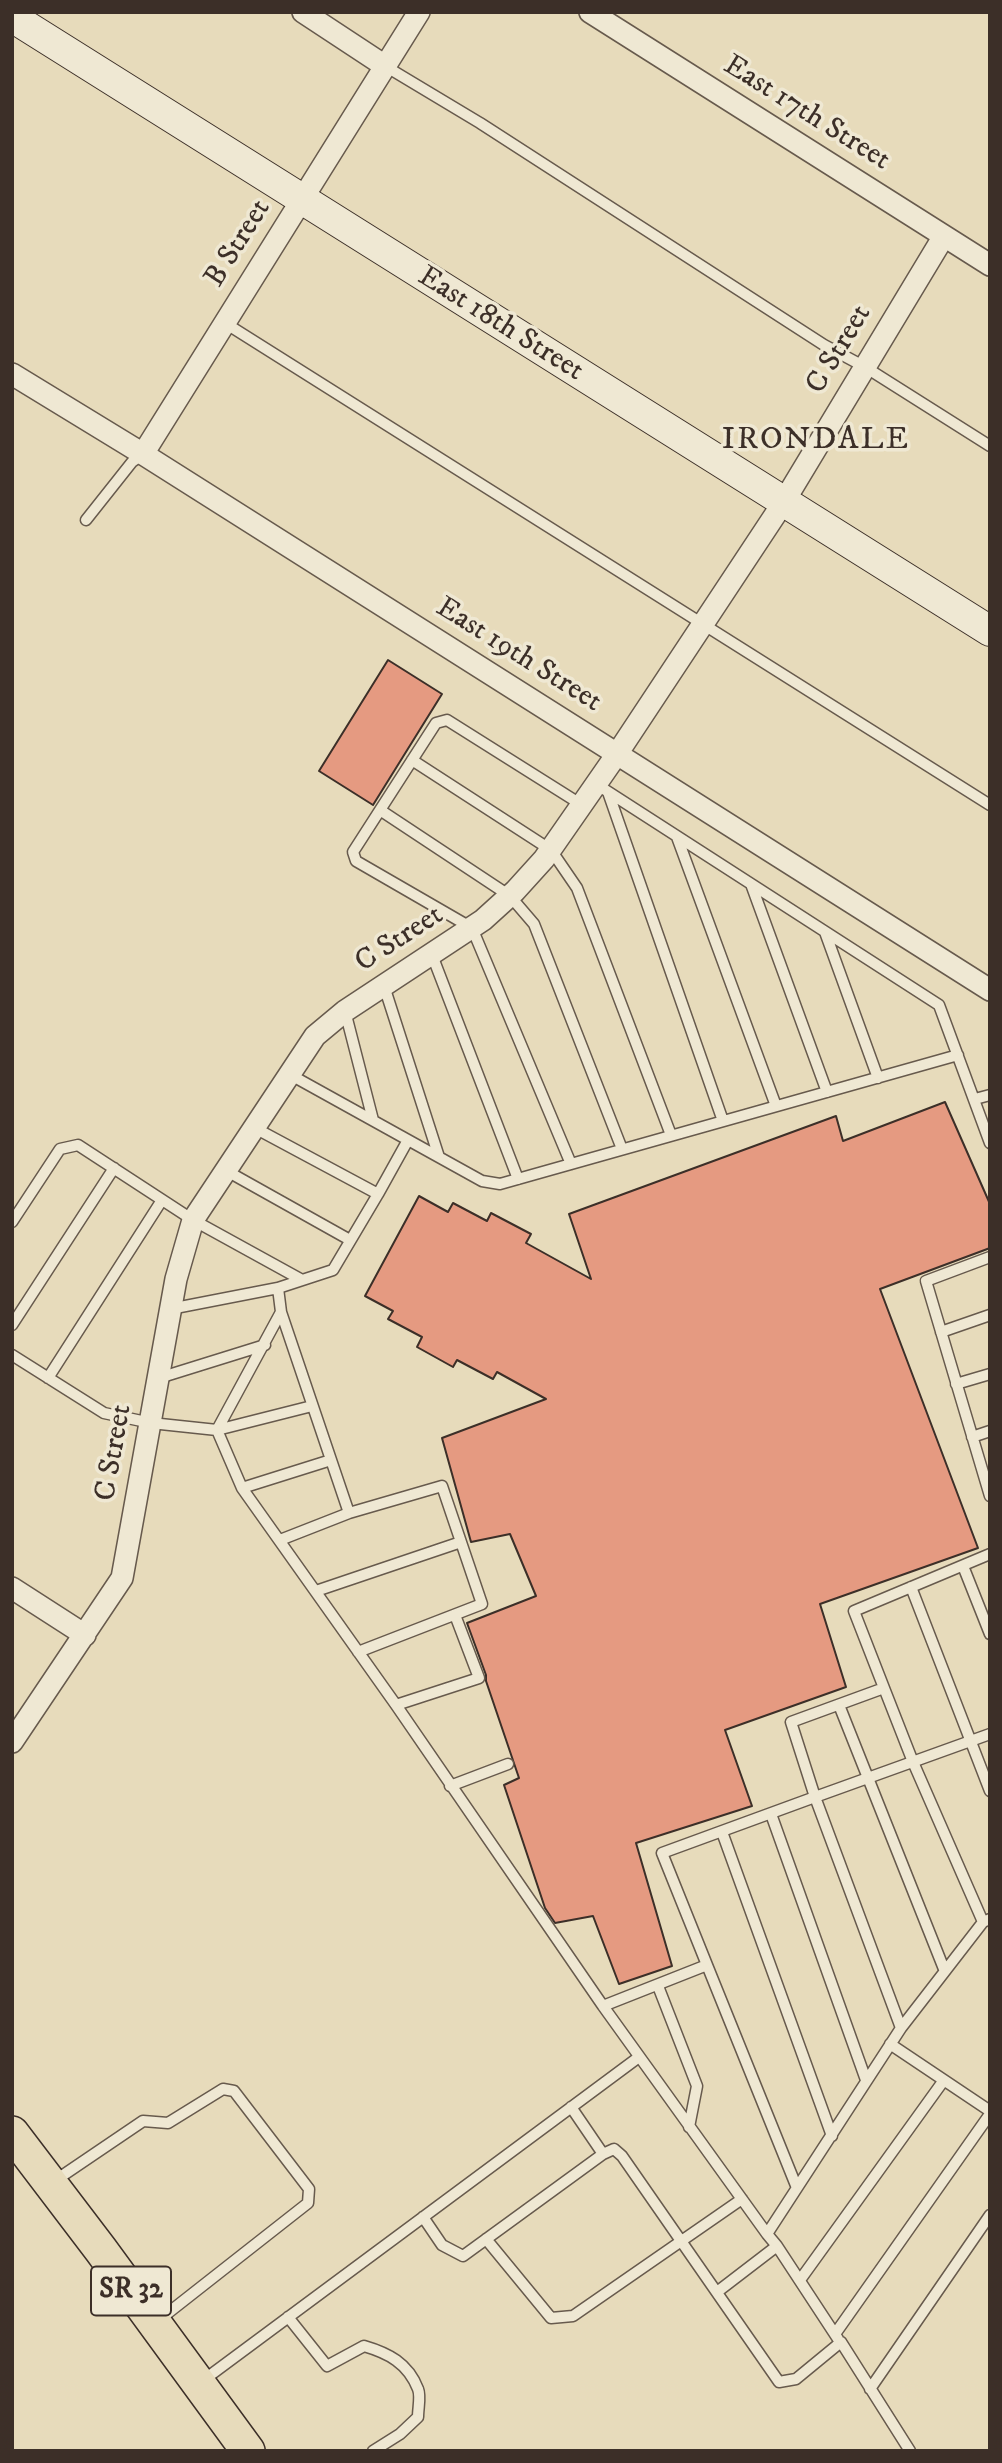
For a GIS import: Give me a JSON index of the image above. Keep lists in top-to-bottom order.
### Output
{
  "streets": {
    "main road": ["SR 32"],
    "street": [
      "East 17th Street",
      "B Street",
      "East 18th Street",
      "C Street",
      "East 19th Street"
    ]
  },
  "crossings": [
    ["East 17th Street", "C Street"],
    ["B Street", "East 18th Street"],
    ["B Street", "East 19th Street"],
    ["East 18th Street", "C Street"],
    ["C Street", "East 19th Street"]
  ],
  "districts": ["IRONDALE"]
}
